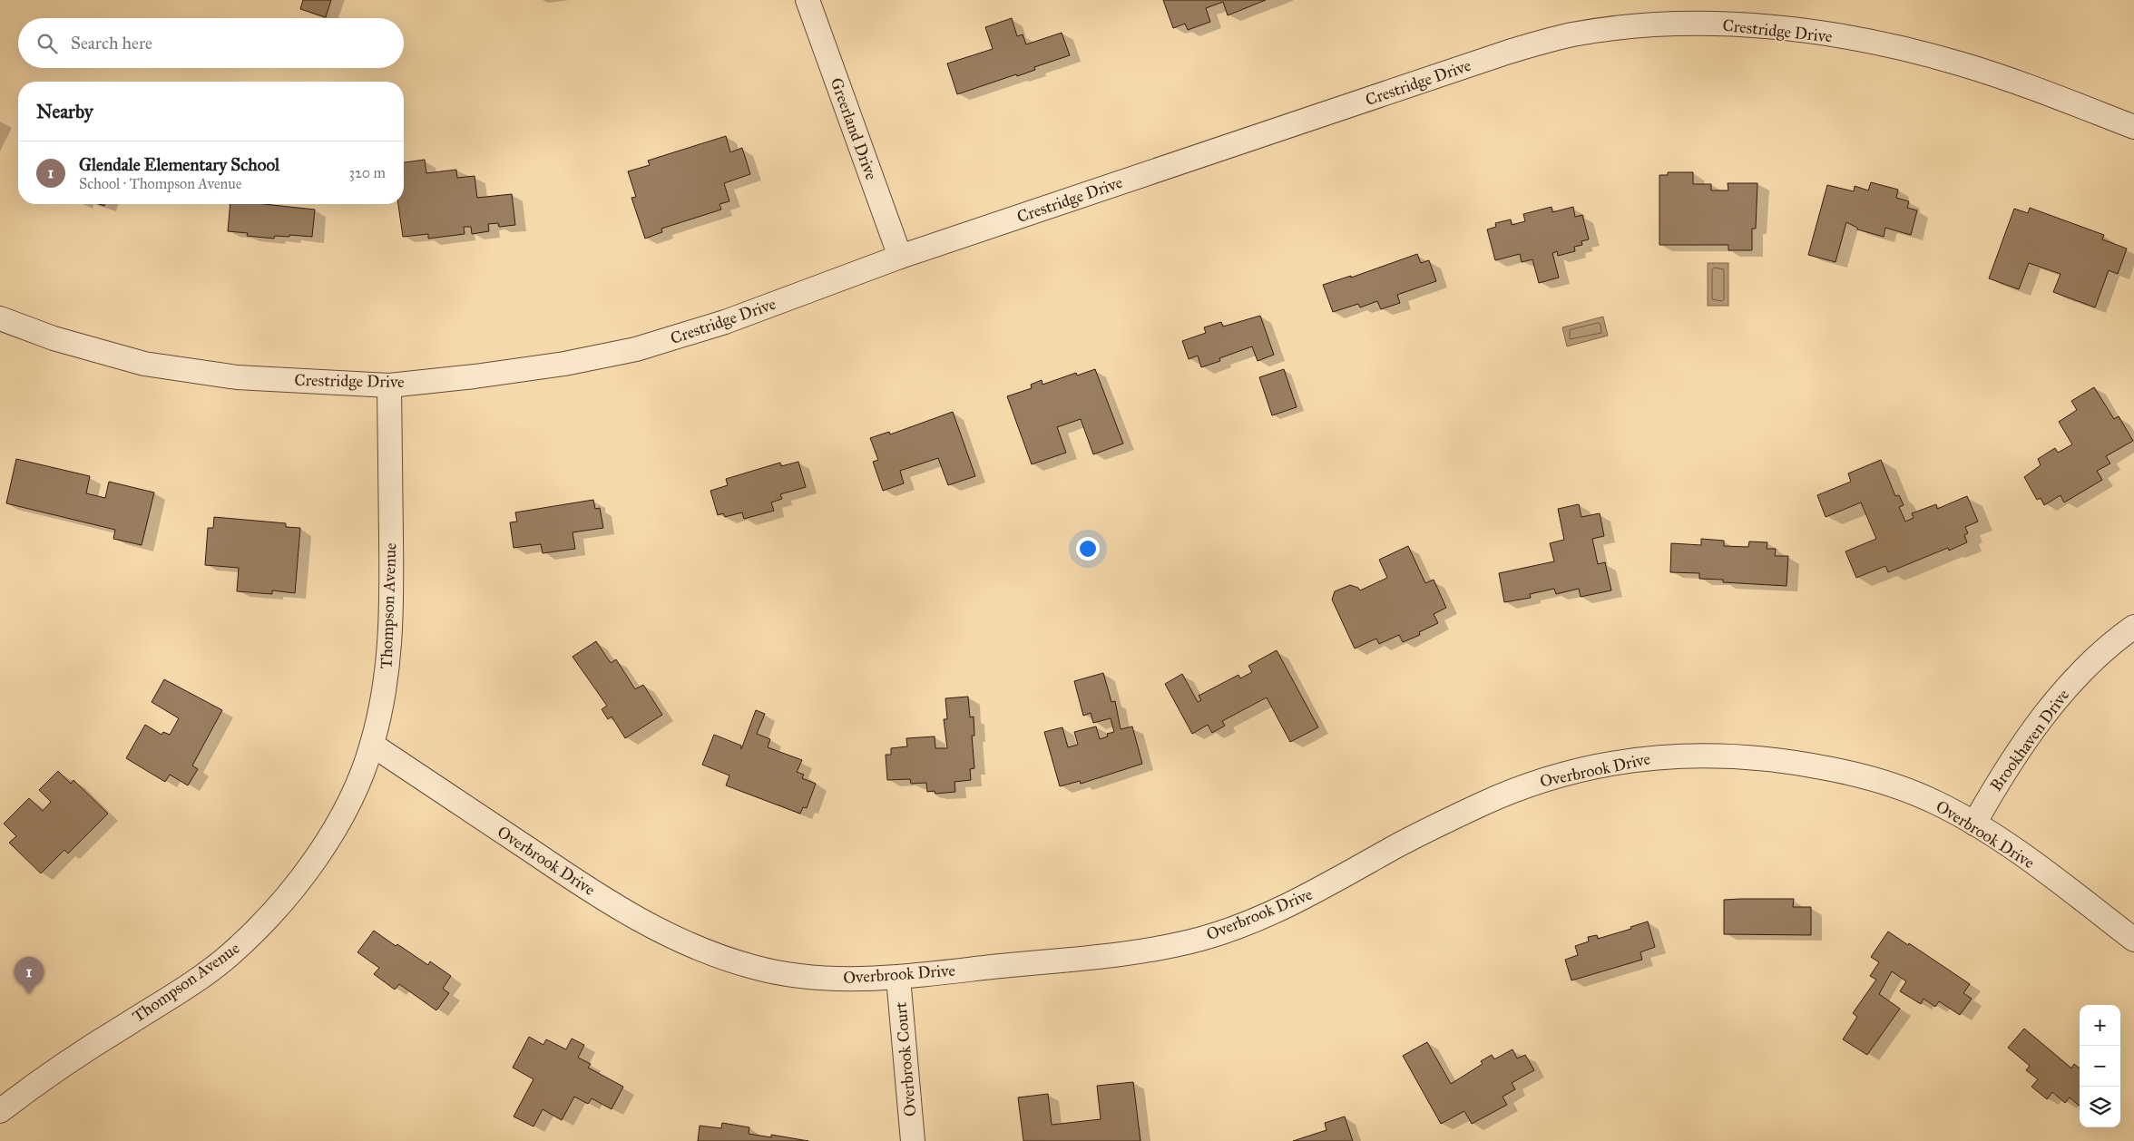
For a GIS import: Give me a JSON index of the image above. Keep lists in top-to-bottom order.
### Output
{
  "streets": {
    "street": [
      "Crestridge Drive",
      "Greerland Drive",
      "Thompson Avenue",
      "Brookhaven Drive",
      "Overbrook Drive",
      "Overbrook Court"
    ]
  },
  "crossings": [
    ["Crestridge Drive", "Greerland Drive"],
    ["Crestridge Drive", "Thompson Avenue"],
    ["Thompson Avenue", "Overbrook Drive"],
    ["Brookhaven Drive", "Overbrook Drive"],
    ["Overbrook Drive", "Overbrook Court"]
  ],
  "page": {
    "search": "Search here",
    "heading": "Nearby",
    "list": [
      {
        "mark": "1",
        "name": "Glendale Elementary School",
        "note": "School · Thompson Avenue",
        "value": "320 m"
      }
    ],
    "pins": "1",
    "map_buttons": ["+", "−"]
  }
}
